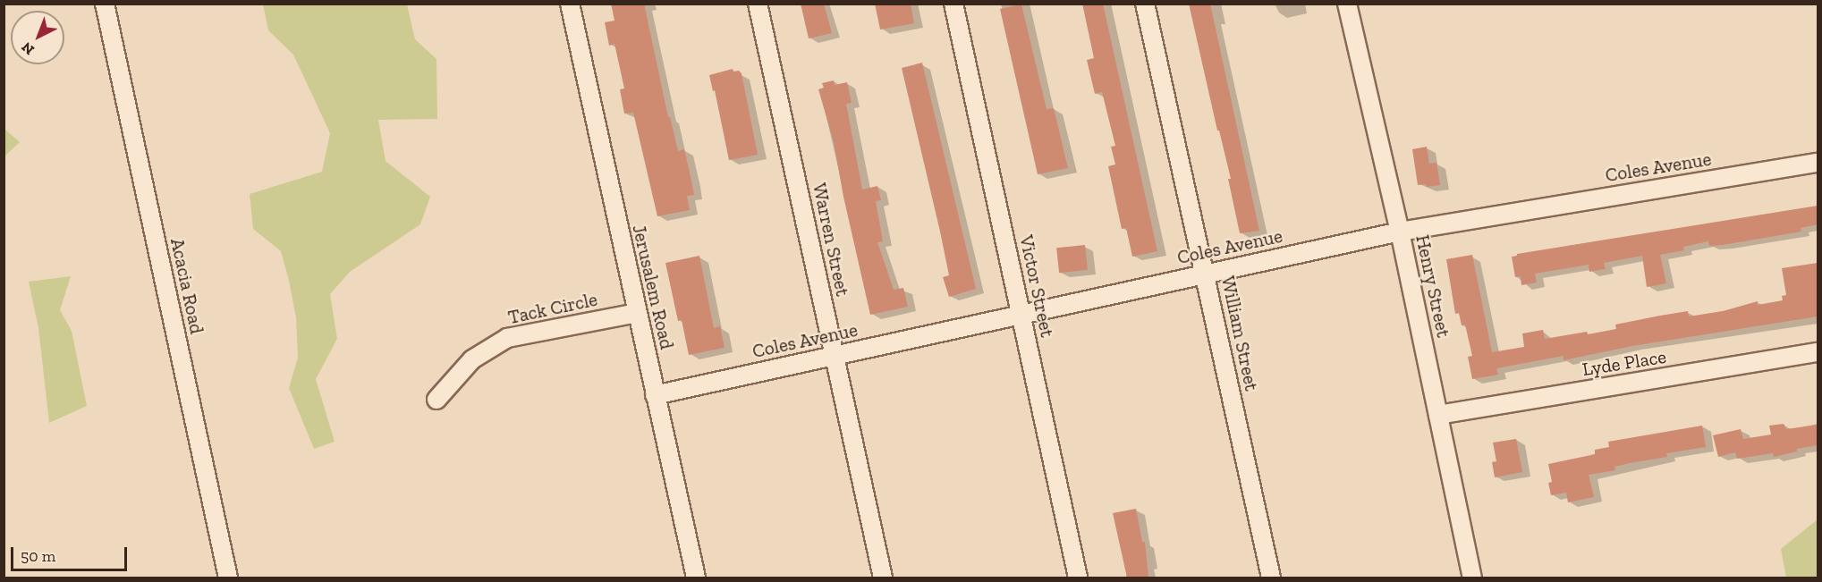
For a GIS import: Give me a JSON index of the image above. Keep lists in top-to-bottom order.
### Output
{
  "streets": {
    "street": [
      "Coles Avenue",
      "Warren Street",
      "Acacia Road",
      "Victor Street",
      "Henry Street",
      "Jerusalem Road",
      "Tack Circle",
      "William Street",
      "Lyde Place"
    ]
  },
  "crossings": [
    ["Coles Avenue", "Warren Street"],
    ["Coles Avenue", "Victor Street"],
    ["Coles Avenue", "Henry Street"],
    ["Coles Avenue", "Jerusalem Road"],
    ["Coles Avenue", "William Street"],
    ["Henry Street", "Lyde Place"],
    ["Jerusalem Road", "Tack Circle"]
  ],
  "scale_bar": "50 m",
  "north": "bottom left"
}
